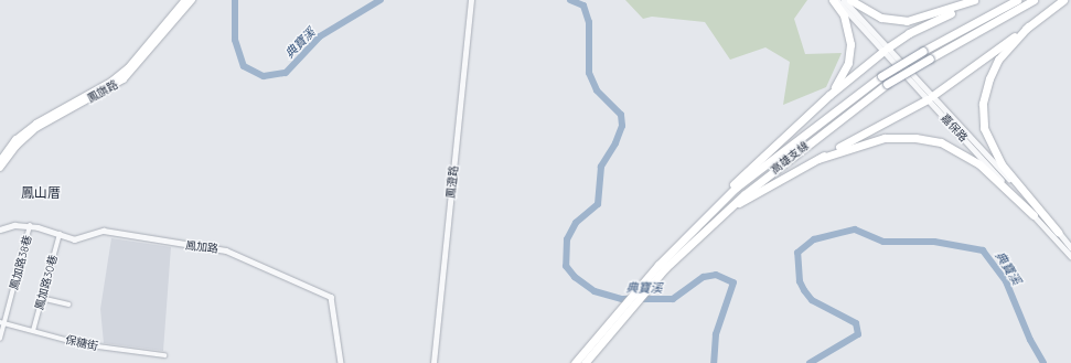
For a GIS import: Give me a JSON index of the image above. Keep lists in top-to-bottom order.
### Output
{
  "streets": {
    "highway": ["高雄支線"],
    "main road": ["鳳旗路"],
    "street": [
      "嘉保路",
      "鳳澄路",
      "鳳加路",
      "鳳加路38巷",
      "鳳加路30巷",
      "保糖街"
    ]
  },
  "crossings": [
    ["鳳加路", "鳳加路38巷"],
    ["鳳加路", "鳳加路30巷"],
    ["鳳加路38巷", "保糖街"],
    ["鳳加路30巷", "保糖街"]
  ],
  "districts": ["鳳山厝"],
  "water": ["典寶溪"]
}
